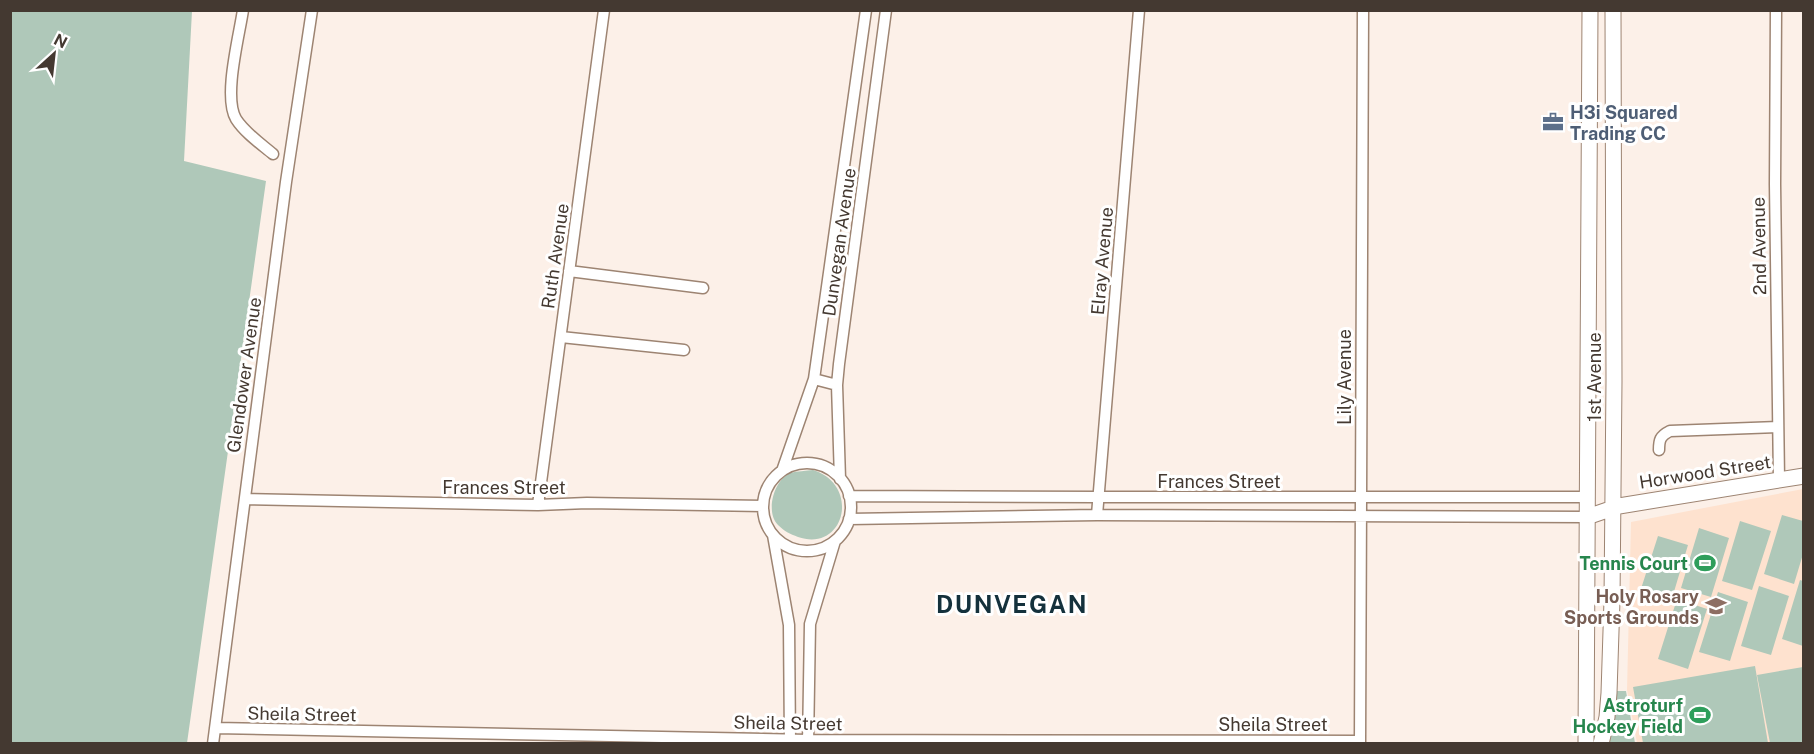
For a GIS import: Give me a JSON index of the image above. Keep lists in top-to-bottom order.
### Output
{
  "streets": {
    "main road": ["1st Avenue", "Horwood Street"],
    "street": [
      "Dunvegan Avenue",
      "2nd Avenue",
      "Ruth Avenue",
      "Elray Avenue",
      "Glendower Avenue",
      "Lily Avenue",
      "Frances Street",
      "Sheila Street"
    ]
  },
  "crossings": [
    ["Dunvegan Avenue", "Frances Street"],
    ["2nd Avenue", "Horwood Street"],
    ["Ruth Avenue", "Frances Street"],
    ["Elray Avenue", "Frances Street"],
    ["Glendower Avenue", "Frances Street"],
    ["Glendower Avenue", "Sheila Street"],
    ["Lily Avenue", "Frances Street"],
    ["Lily Avenue", "Sheila Street"],
    ["1st Avenue", "Horwood Street"],
    ["1st Avenue", "Frances Street"],
    ["Horwood Street", "Frances Street"]
  ],
  "districts": ["DUNVEGAN"],
  "places": {
    "office": ["H3i Squared Trading CC"],
    "sports": ["Tennis Court", "Astroturf Hockey Field"],
    "school or university": ["Holy Rosary Sports Grounds"]
  },
  "north": "top right"
}
